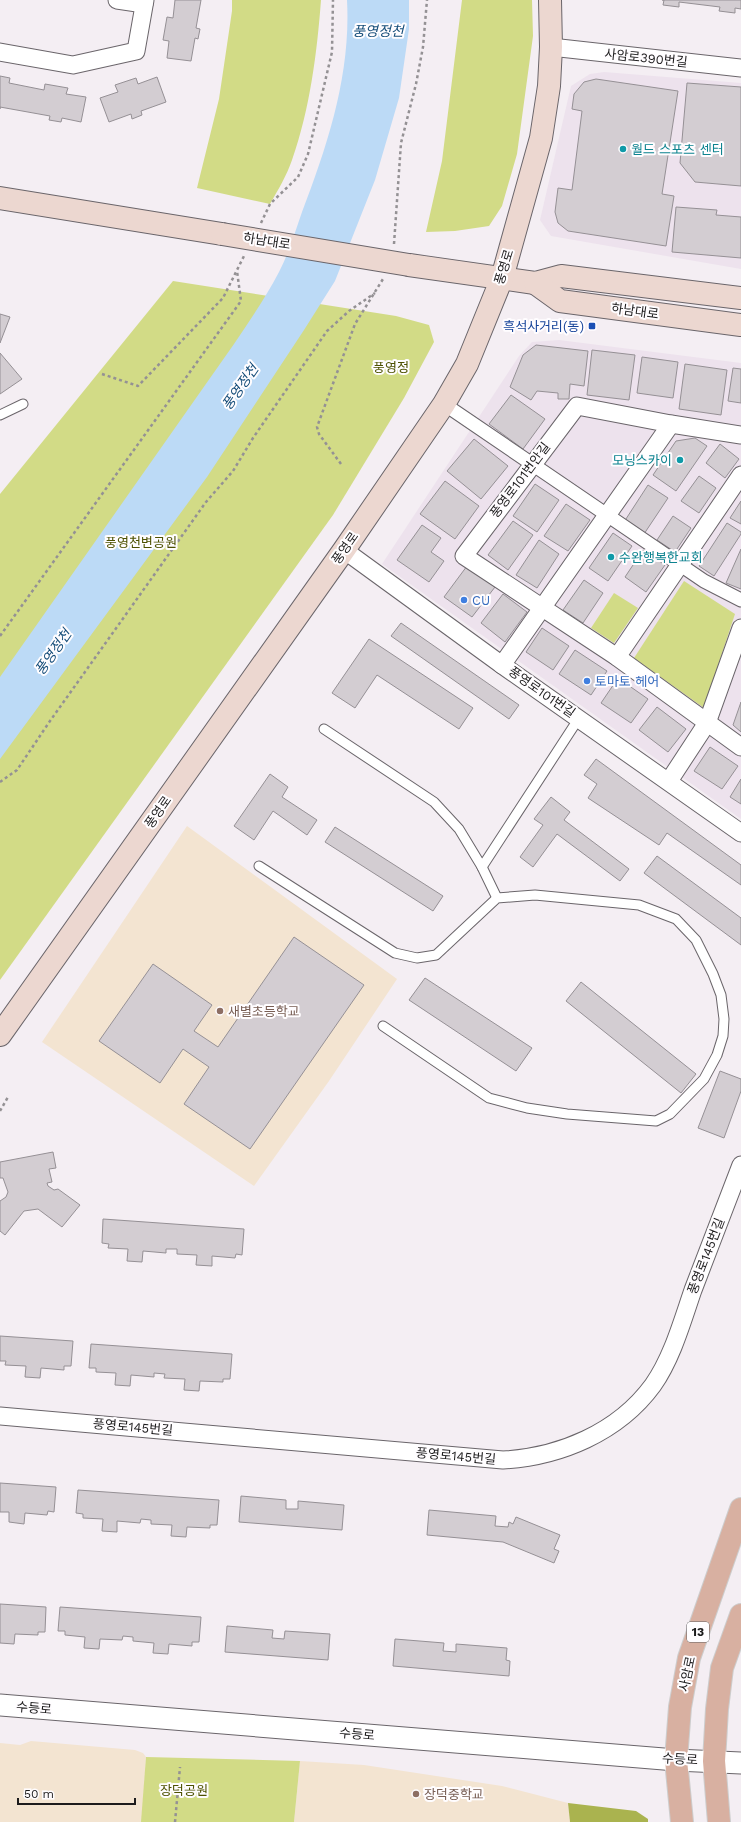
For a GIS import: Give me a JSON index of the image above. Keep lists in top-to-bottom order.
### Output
{
  "streets": {
    "main road": [
      "하남대로",
      "풍영로",
      "13",
      "사암로"
    ],
    "street": [
      "사암로390번길",
      "풍영로101번안길",
      "풍영로101번길",
      "풍영로145번길",
      "수등로"
    ]
  },
  "crossings": [
    ["사암로390번길", "풍영로"],
    ["하남대로", "풍영로"],
    ["풍영로", "풍영로101번길"],
    ["사암로", "수등로"]
  ],
  "water": ["풍영정천"],
  "parks": ["풍영정", "풍영천변공원", "장덕공원"],
  "places": {
    "other": [
      "월드 스포츠 센터",
      "모닝스카이",
      "수완행복한교회",
      "CU",
      "토마토 헤어",
      "새별초등학교",
      "장덕중학교"
    ],
    "transit": ["흑석사거리(동)"]
  },
  "scale_bar": "50 m"
}
